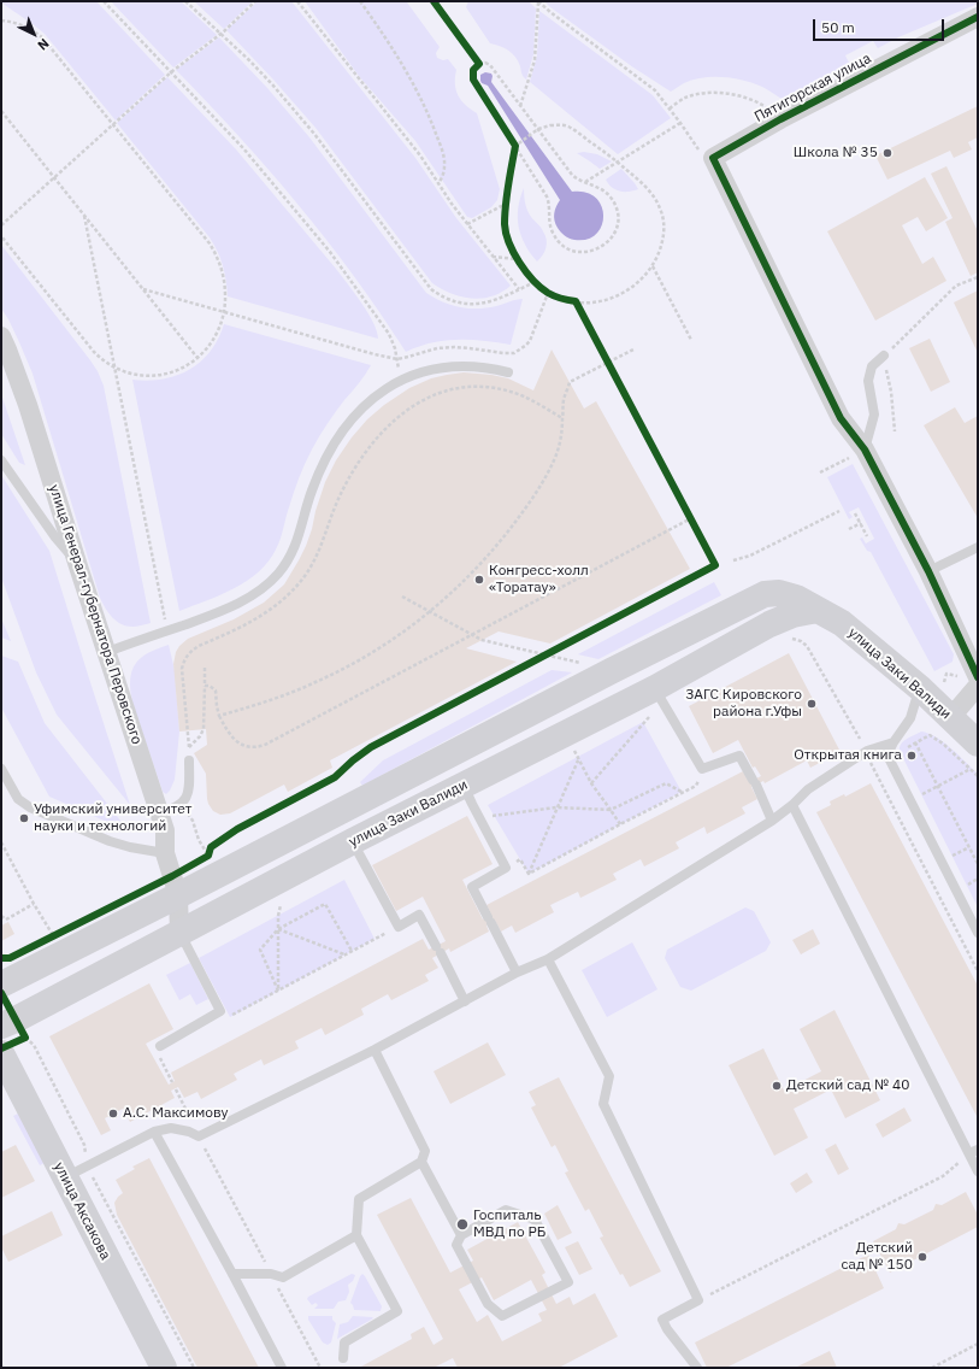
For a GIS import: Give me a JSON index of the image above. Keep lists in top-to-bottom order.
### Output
{
  "streets": {
    "main road": ["улица Заки Валиди", "улица Аксакова"],
    "street": ["Пятигорская улица", "улица Генерал-губернатора Перовского"]
  },
  "crossings": [
    ["улица Генерал-губернатора Перовского", "улица Заки Валиди"]
  ],
  "places": [
    "Школа № 35",
    "Конгресс-холл «Торатау»",
    "ЗАГС Кировского района г.Уфы",
    "Открытая книга",
    "Уфимский университет науки и технологий",
    "Детский сад № 40",
    "А.С. Максимову",
    "Госпиталь МВД по РБ",
    "Детский сад № 150"
  ],
  "scale_bar": "50 m",
  "north": "bottom right"
}
